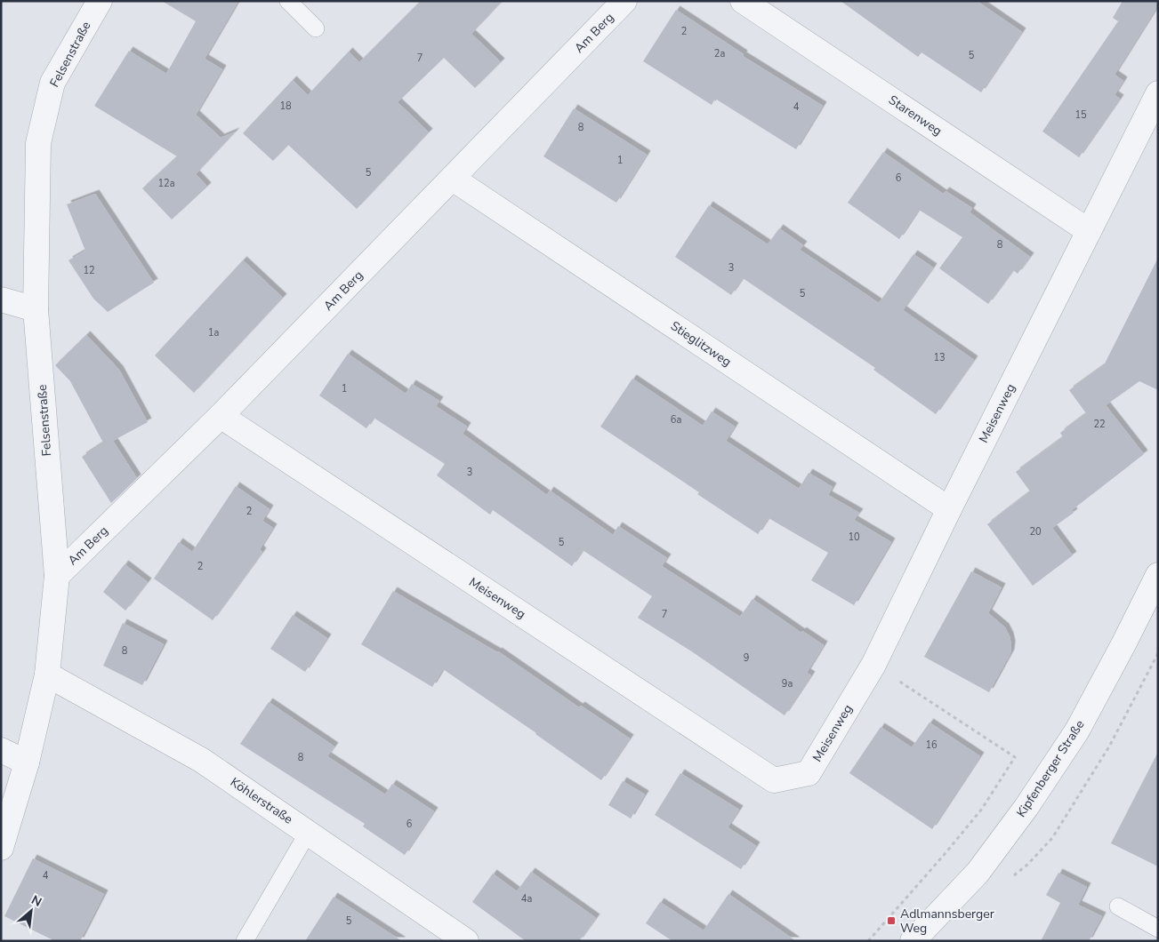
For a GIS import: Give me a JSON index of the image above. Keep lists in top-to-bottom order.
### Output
{
  "streets": {
    "street": [
      "Am Berg",
      "Felsenstraße",
      "Starenweg",
      "Stieglitzweg",
      "Meisenweg",
      "Kipfenberger Straße",
      "Köhlerstraße"
    ]
  },
  "crossings": [
    ["Am Berg", "Felsenstraße"],
    ["Am Berg", "Stieglitzweg"],
    ["Am Berg", "Meisenweg"],
    ["Felsenstraße", "Köhlerstraße"],
    ["Starenweg", "Meisenweg"],
    ["Stieglitzweg", "Meisenweg"]
  ],
  "places": {
    "transit": ["Adlmannsberger Weg"]
  },
  "house_numbers": [
    "2",
    "2a",
    "5",
    "7",
    "18",
    "4",
    "15",
    "8",
    "1",
    "5",
    "6",
    "12a",
    "8",
    "3",
    "12",
    "5",
    "1a",
    "13",
    "1",
    "6a",
    "22",
    "3",
    "2",
    "20",
    "10",
    "5",
    "2",
    "7",
    "8",
    "9",
    "9a",
    "16",
    "8",
    "6",
    "4",
    "4a",
    "5"
  ],
  "north": "top right"
}
